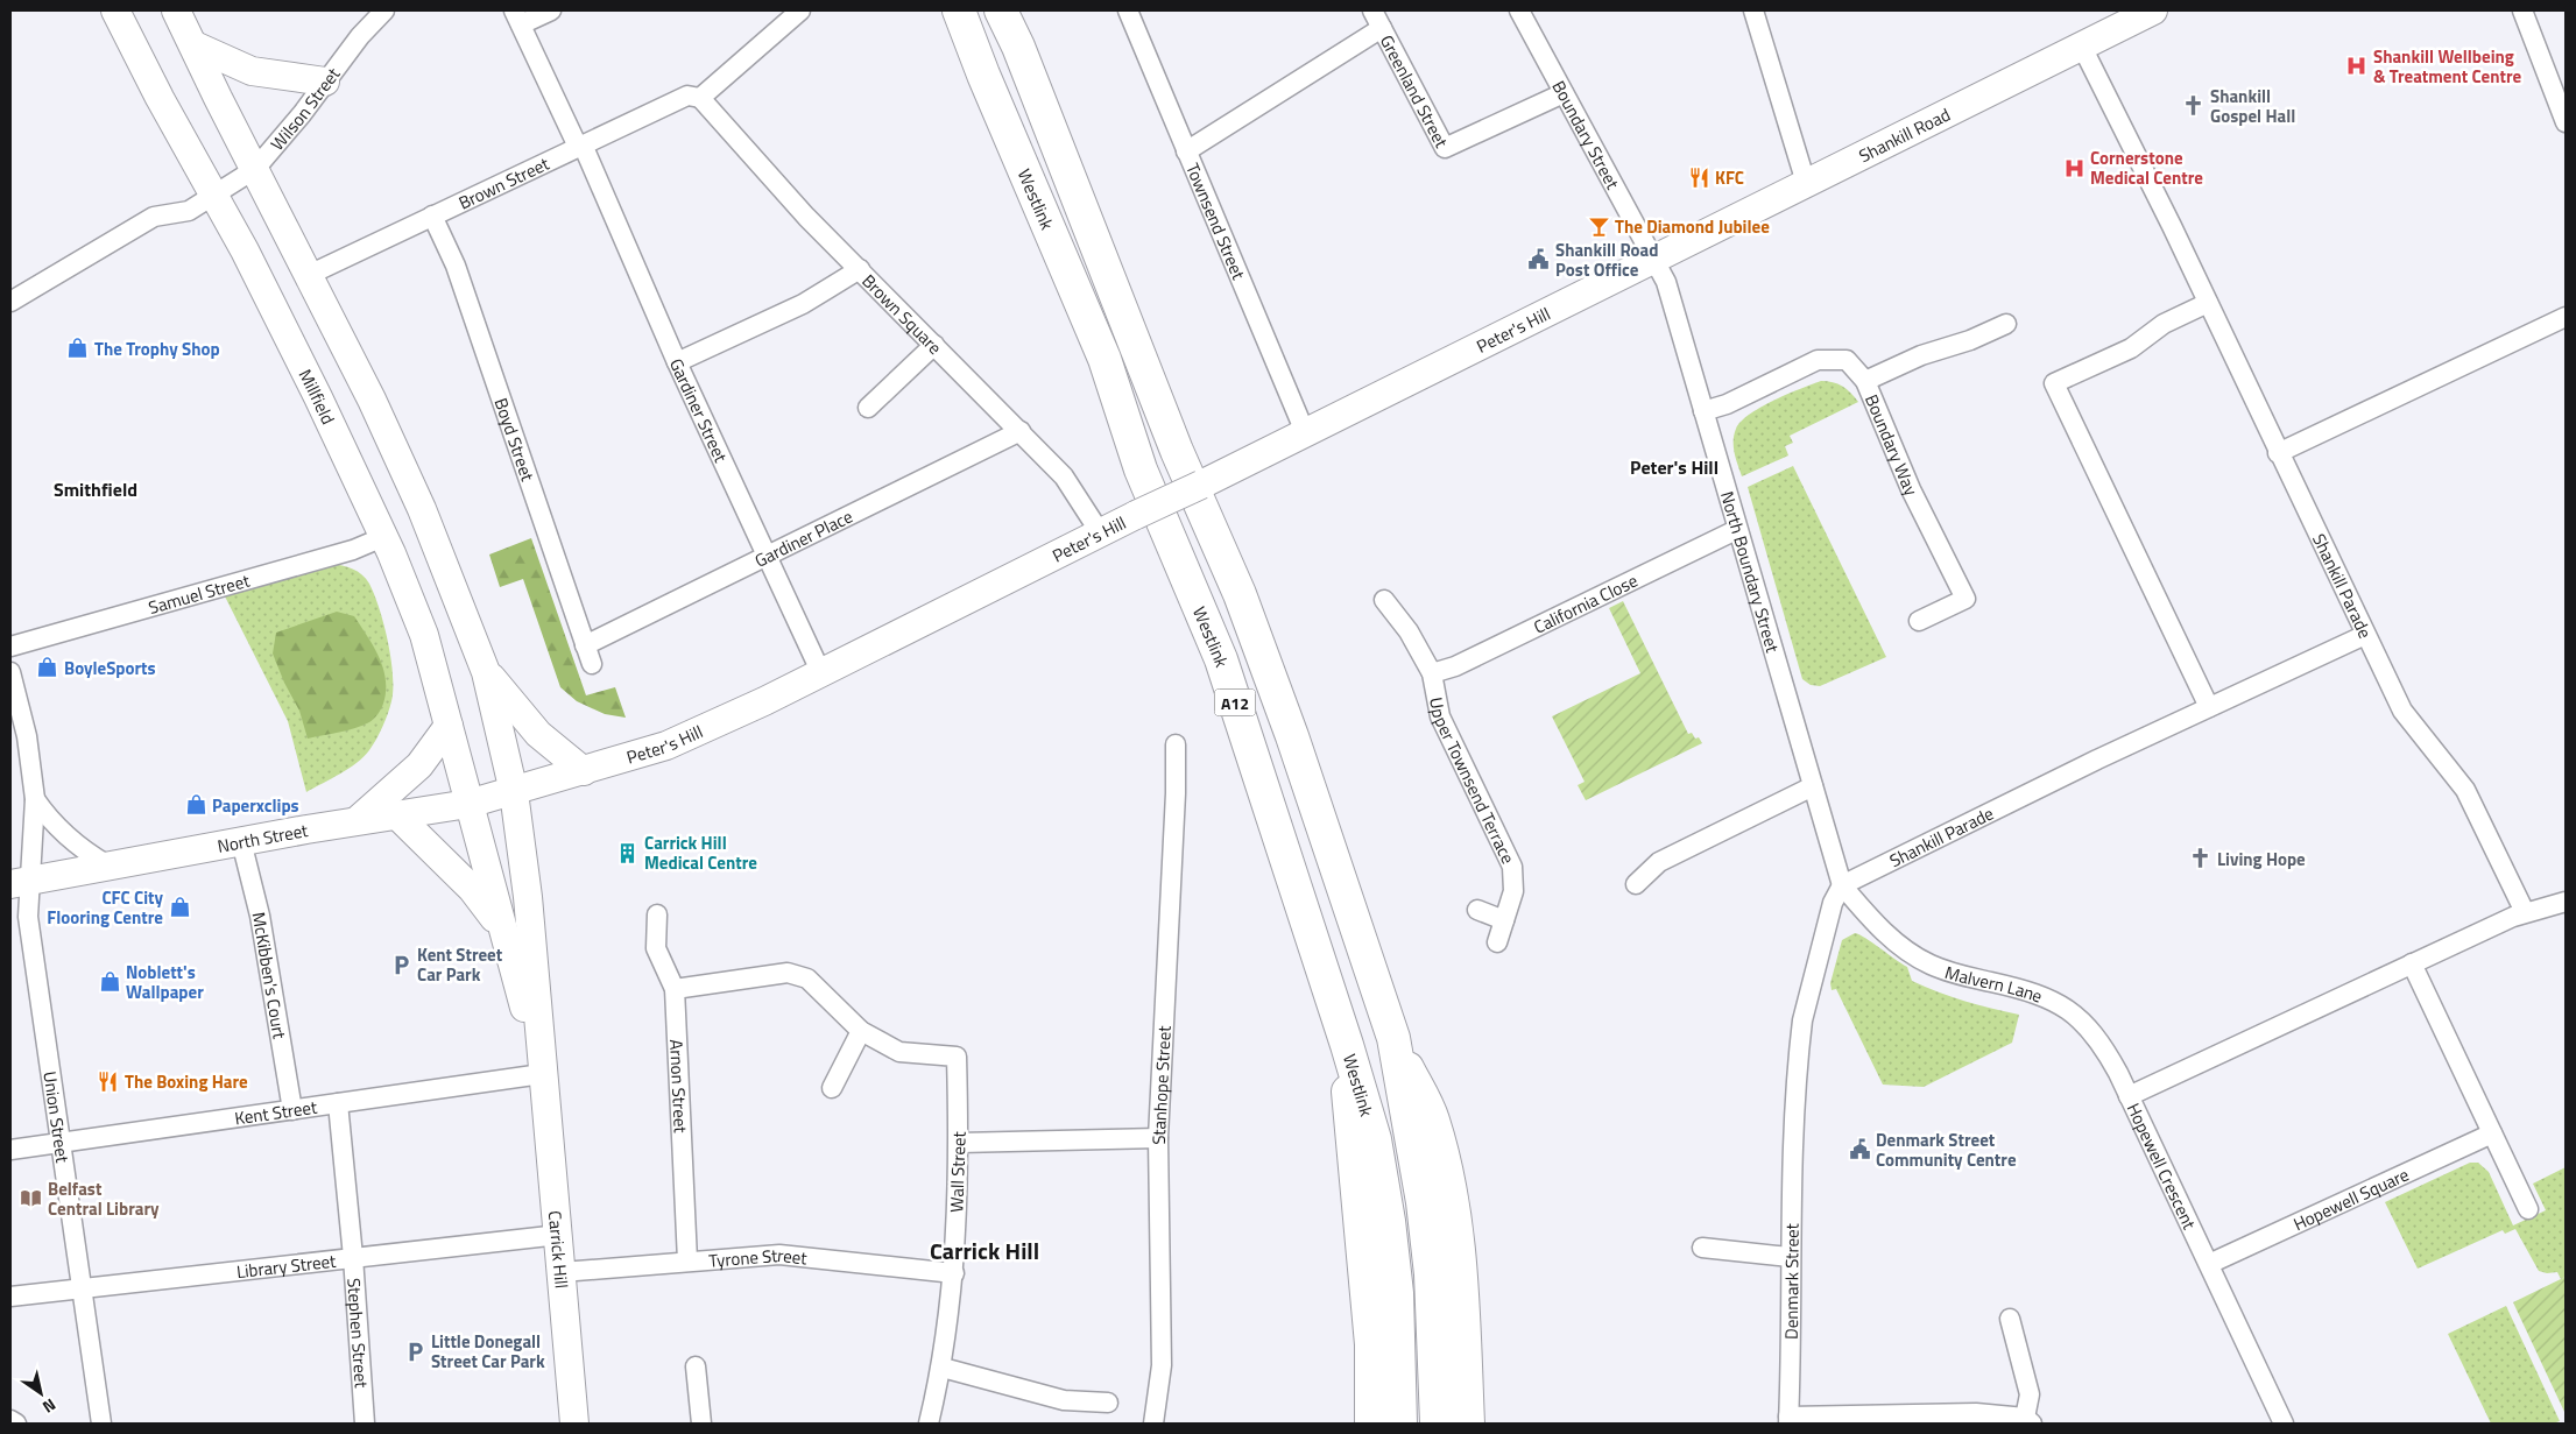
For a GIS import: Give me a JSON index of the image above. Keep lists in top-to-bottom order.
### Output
{
  "streets": {
    "highway": ["Westlink", "A12"],
    "main road": [
      "Shankill Road",
      "Peter's Hill",
      "Millfield",
      "North Street",
      "Carrick Hill"
    ],
    "street": [
      "Greenland Street",
      "Wilson Street",
      "Boundary Street",
      "Brown Street",
      "Townsend Street",
      "Brown Square",
      "Gardiner Street",
      "Boyd Street",
      "Boundary Way",
      "Gardiner Place",
      "North Boundary Street",
      "Shankill Parade",
      "Samuel Street",
      "California Close",
      "Upper Townsend Terrace",
      "McKibben's Court",
      "Malvern Lane",
      "Stanhope Street",
      "Arnon Street",
      "Kent Street",
      "Union Street",
      "Hopewell Crescent",
      "Wall Street",
      "Hopewell Square",
      "Tyrone Street",
      "Library Street",
      "Denmark Street",
      "Stephen Street"
    ]
  },
  "crossings": [
    ["Greenland Street", "Boundary Street"],
    ["Wilson Street", "Millfield"],
    ["Shankill Road", "Boundary Street"],
    ["Shankill Road", "Peter's Hill"],
    ["Shankill Road", "North Boundary Street"],
    ["Shankill Road", "Shankill Parade"],
    ["Boundary Street", "Peter's Hill"],
    ["Boundary Street", "North Boundary Street"],
    ["Brown Street", "Brown Square"],
    ["Brown Street", "Gardiner Street"],
    ["Brown Street", "Boyd Street"],
    ["Townsend Street", "Peter's Hill"],
    ["Brown Square", "Peter's Hill"],
    ["Brown Square", "Gardiner Place"],
    ["Peter's Hill", "Gardiner Street"],
    ["Peter's Hill", "North Boundary Street"],
    ["Peter's Hill", "North Street"],
    ["Peter's Hill", "Carrick Hill"],
    ["Millfield", "Samuel Street"],
    ["Millfield", "North Street"],
    ["Millfield", "Carrick Hill"],
    ["Gardiner Street", "Gardiner Place"],
    ["Boyd Street", "Gardiner Place"],
    ["North Boundary Street", "Shankill Parade"],
    ["North Boundary Street", "California Close"],
    ["North Boundary Street", "Malvern Lane"],
    ["North Boundary Street", "Denmark Street"],
    ["Shankill Parade", "Malvern Lane"],
    ["Shankill Parade", "Denmark Street"],
    ["California Close", "Upper Townsend Terrace"],
    ["North Street", "McKibben's Court"],
    ["North Street", "Union Street"],
    ["North Street", "Carrick Hill"],
    ["McKibben's Court", "Kent Street"],
    ["Malvern Lane", "Hopewell Crescent"],
    ["Malvern Lane", "Denmark Street"],
    ["Arnon Street", "Tyrone Street"],
    ["Kent Street", "Union Street"],
    ["Kent Street", "Carrick Hill"],
    ["Kent Street", "Stephen Street"],
    ["Union Street", "Library Street"],
    ["Hopewell Crescent", "Hopewell Square"],
    ["Wall Street", "Tyrone Street"],
    ["Carrick Hill", "Tyrone Street"],
    ["Carrick Hill", "Library Street"],
    ["Library Street", "Stephen Street"]
  ],
  "districts": ["Peter's Hill", "Smithfield", "Carrick Hill"],
  "places": {
    "hospital": ["Shankill Wellbeing & Treatment Centre", "Cornerstone Medical Centre"],
    "church": ["Shankill Gospel Hall", "Living Hope"],
    "restaurant": ["KFC", "The Boxing Hare"],
    "bar": ["The Diamond Jubilee"],
    "public building": ["Shankill Road Post Office", "Denmark Street Community Centre"],
    "shop": [
      "The Trophy Shop",
      "BoyleSports",
      "Paperxclips",
      "CFC City Flooring Centre",
      "Noblett's Wallpaper"
    ],
    "building": ["Carrick Hill Medical Centre"],
    "parking": ["Kent Street Car Park", "Little Donegall Street Car Park"],
    "library": ["Belfast Central Library"]
  },
  "north": "bottom right"
}
